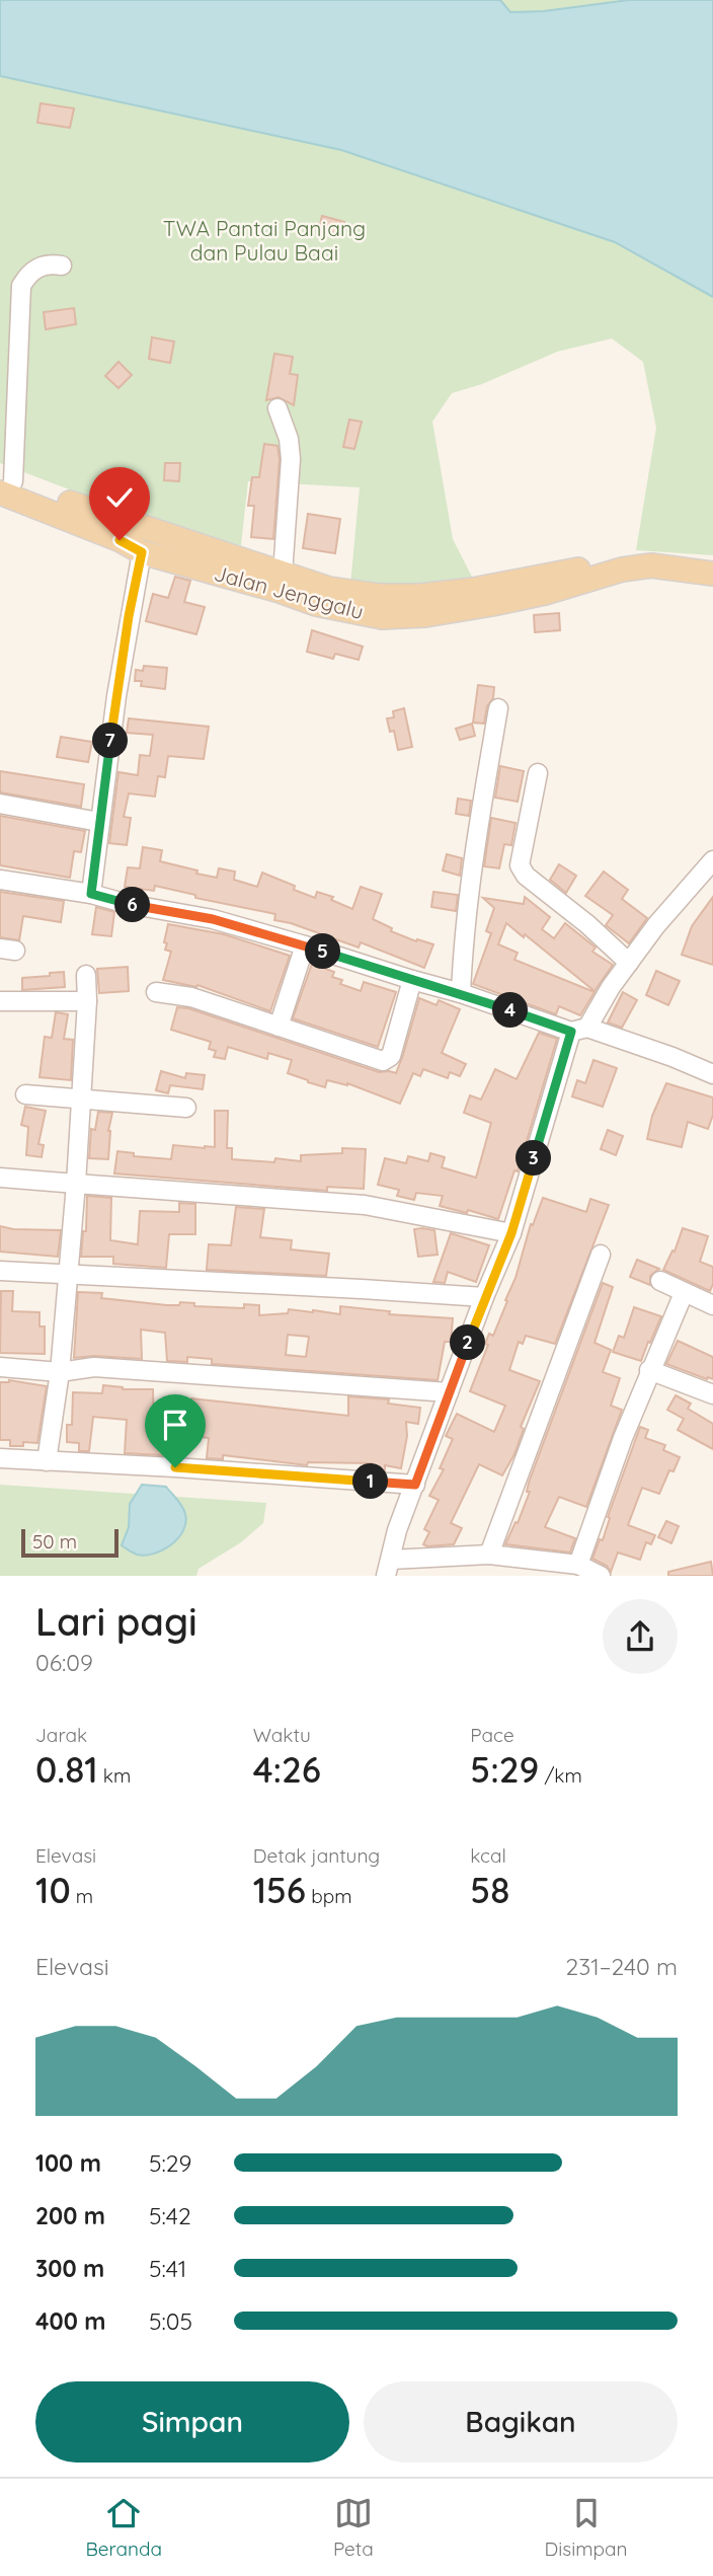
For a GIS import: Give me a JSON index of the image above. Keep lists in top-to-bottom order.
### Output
{
  "streets": {
    "main road": ["Jalan Jenggalu"]
  },
  "parks": ["TWA Pantai Panjang dan Pulau Baai"],
  "scale_bar": "50 m",
  "page": {
    "pins": [
      "7",
      "6",
      "5",
      "4",
      "3",
      "2",
      "1"
    ],
    "scale": "50 m",
    "heading": ["Lari pagi", "06:09"],
    "stats": [
      ["Jarak", "0.81 km"],
      ["Waktu", "4:26"],
      ["Pace", "5:29 /km"],
      ["Elevasi", "10 m"],
      ["Detak jantung", "156 bpm"],
      ["kcal", "58"]
    ],
    "chart": ["Elevasi", "231–240 m"],
    "list": [
      {
        "name": "100 m",
        "note": "5:29"
      },
      {
        "name": "200 m",
        "note": "5:42"
      },
      {
        "name": "300 m",
        "note": "5:41"
      },
      {
        "name": "400 m",
        "note": "5:05"
      }
    ],
    "buttons": ["Simpan", "Bagikan"],
    "tabs": ["Beranda", "Peta", "Disimpan"]
  }
}
